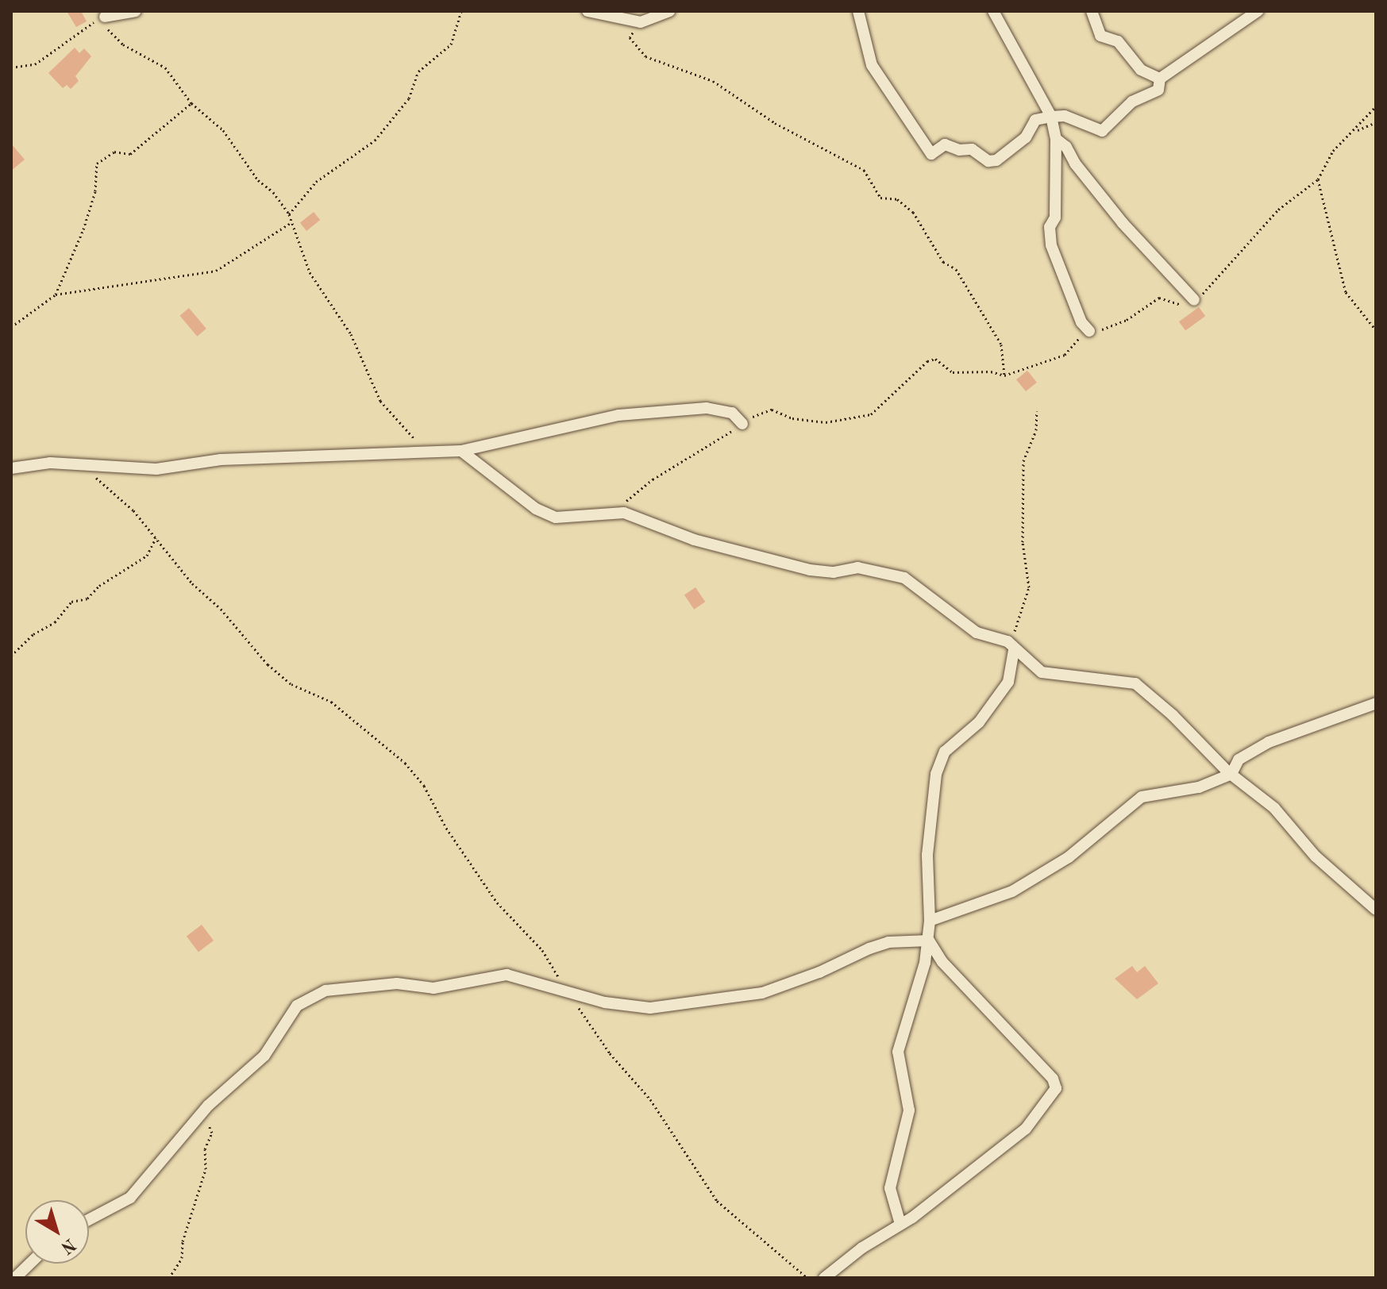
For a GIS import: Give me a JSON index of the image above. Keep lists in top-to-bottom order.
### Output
{
  "north": "bottom right"
}
